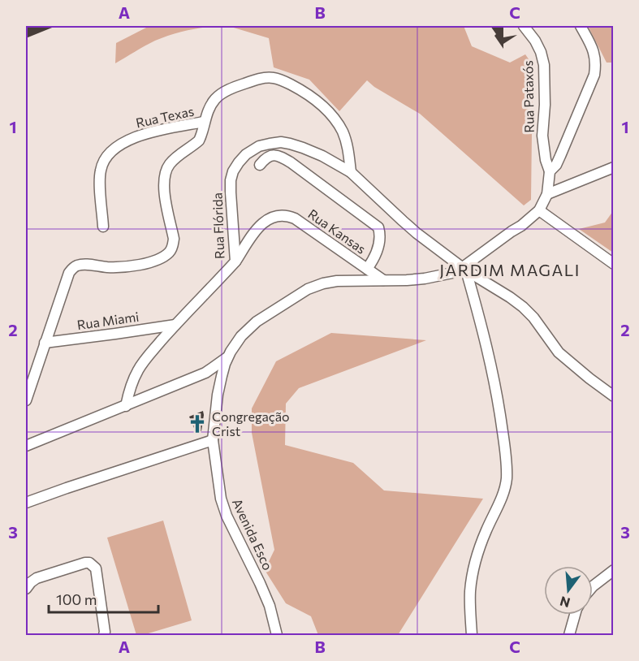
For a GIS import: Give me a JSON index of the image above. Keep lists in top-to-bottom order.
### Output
{
  "streets": {
    "street": [
      "Rua Pataxós",
      "Rua Texas",
      "Rua Flórida",
      "Rua Kansas",
      "Rua Miami",
      "Avenida Esco"
    ]
  },
  "crossings": [
    ["Rua Texas", "Rua Flórida"],
    ["Rua Flórida", "Rua Kansas"],
    ["Rua Flórida", "Rua Miami"]
  ],
  "districts": ["JARDIM MAGALI"],
  "places": {
    "church": ["Congregação Crist"]
  },
  "scale_bar": "100 m",
  "north": "bottom",
  "grid": {
    "columns": ["A", "B", "C"],
    "rows": ["1", "2", "3"]
  }
}
